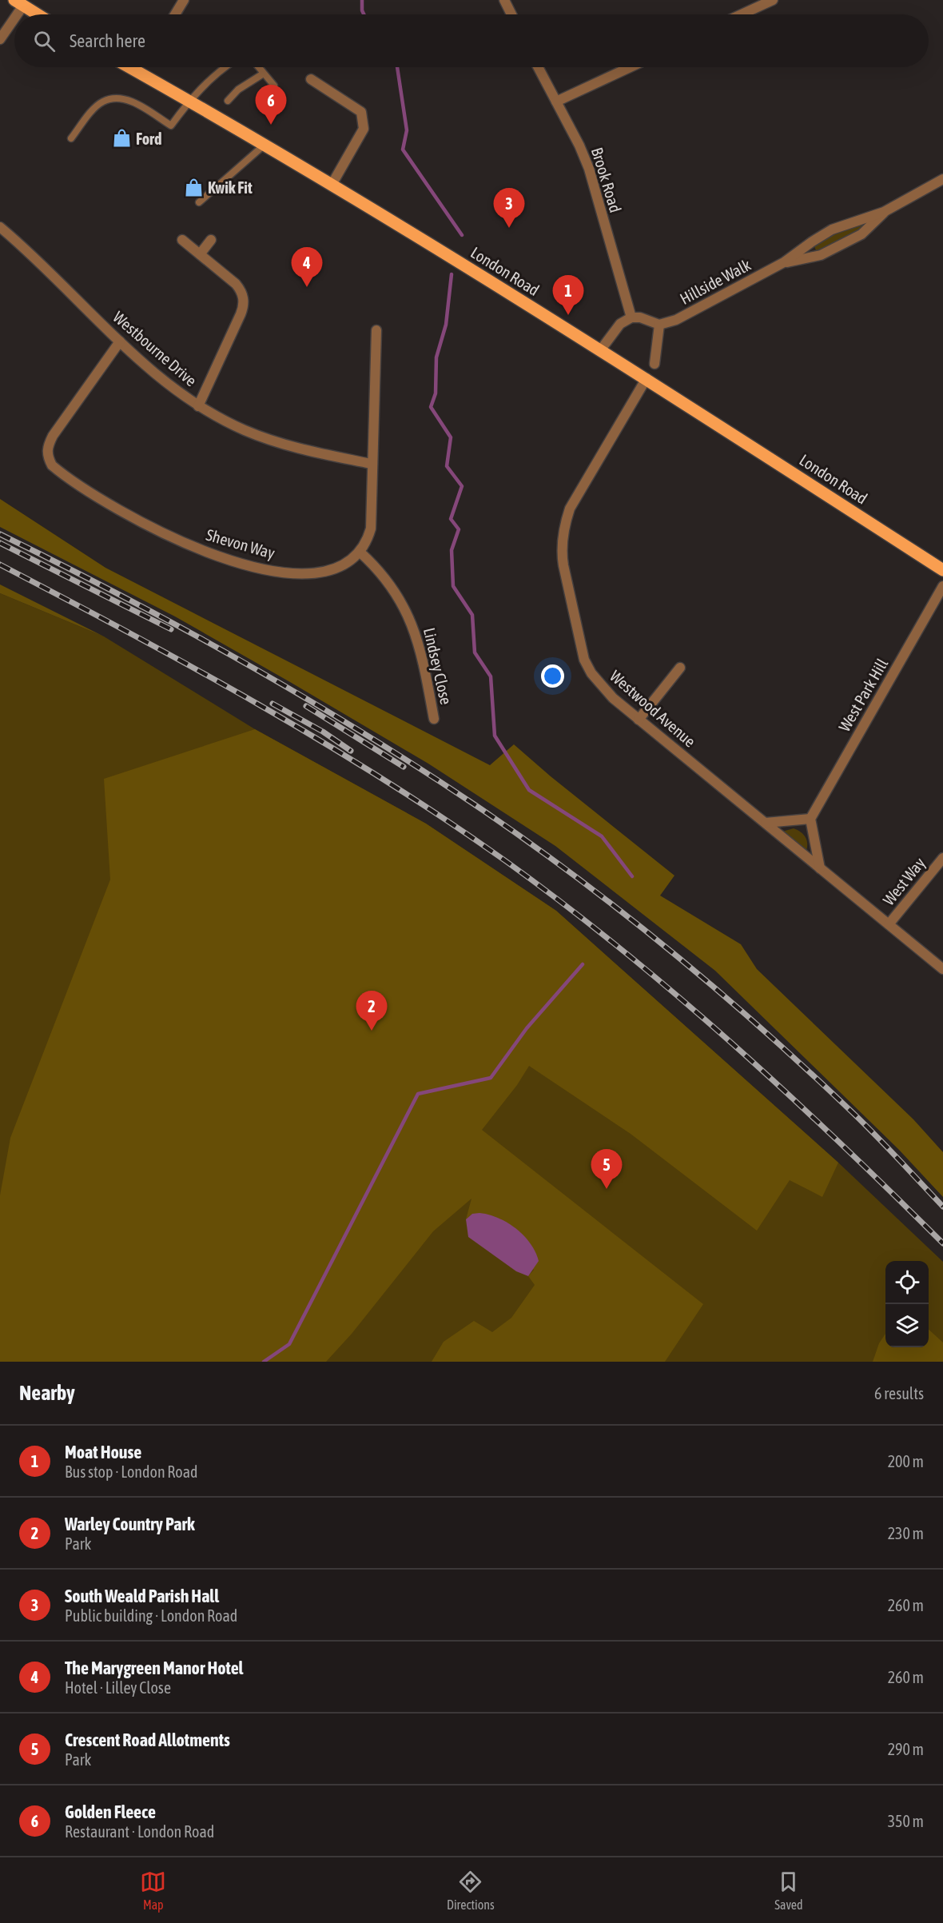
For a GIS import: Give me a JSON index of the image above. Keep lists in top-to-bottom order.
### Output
{
  "streets": {
    "main road": ["London Road"],
    "street": [
      "Brook Road",
      "Hillside Walk",
      "Westbourne Drive",
      "Shevon Way",
      "Lindsey Close",
      "West Park Hill",
      "Westwood Avenue",
      "West Way"
    ]
  },
  "crossings": [
    ["London Road", "Westwood Avenue"],
    ["Westbourne Drive", "Shevon Way"],
    ["Shevon Way", "Lindsey Close"],
    ["Westwood Avenue", "West Way"]
  ],
  "places": {
    "shop": ["Ford", "Kwik Fit"]
  },
  "page": {
    "search": "Search here",
    "pins": [
      "6",
      "3",
      "4",
      "1",
      "2",
      "5"
    ],
    "heading": ["Nearby", "6 results"],
    "list": [
      {
        "mark": "1",
        "name": "Moat House",
        "note": "Bus stop · London Road",
        "value": "200 m"
      },
      {
        "mark": "2",
        "name": "Warley Country Park",
        "note": "Park",
        "value": "230 m"
      },
      {
        "mark": "3",
        "name": "South Weald Parish Hall",
        "note": "Public building · London Road",
        "value": "260 m"
      },
      {
        "mark": "4",
        "name": "The Marygreen Manor Hotel",
        "note": "Hotel · Lilley Close",
        "value": "260 m"
      },
      {
        "mark": "5",
        "name": "Crescent Road Allotments",
        "note": "Park",
        "value": "290 m"
      },
      {
        "mark": "6",
        "name": "Golden Fleece",
        "note": "Restaurant · London Road",
        "value": "350 m"
      }
    ],
    "nav": ["Map", "Directions", "Saved"]
  }
}
